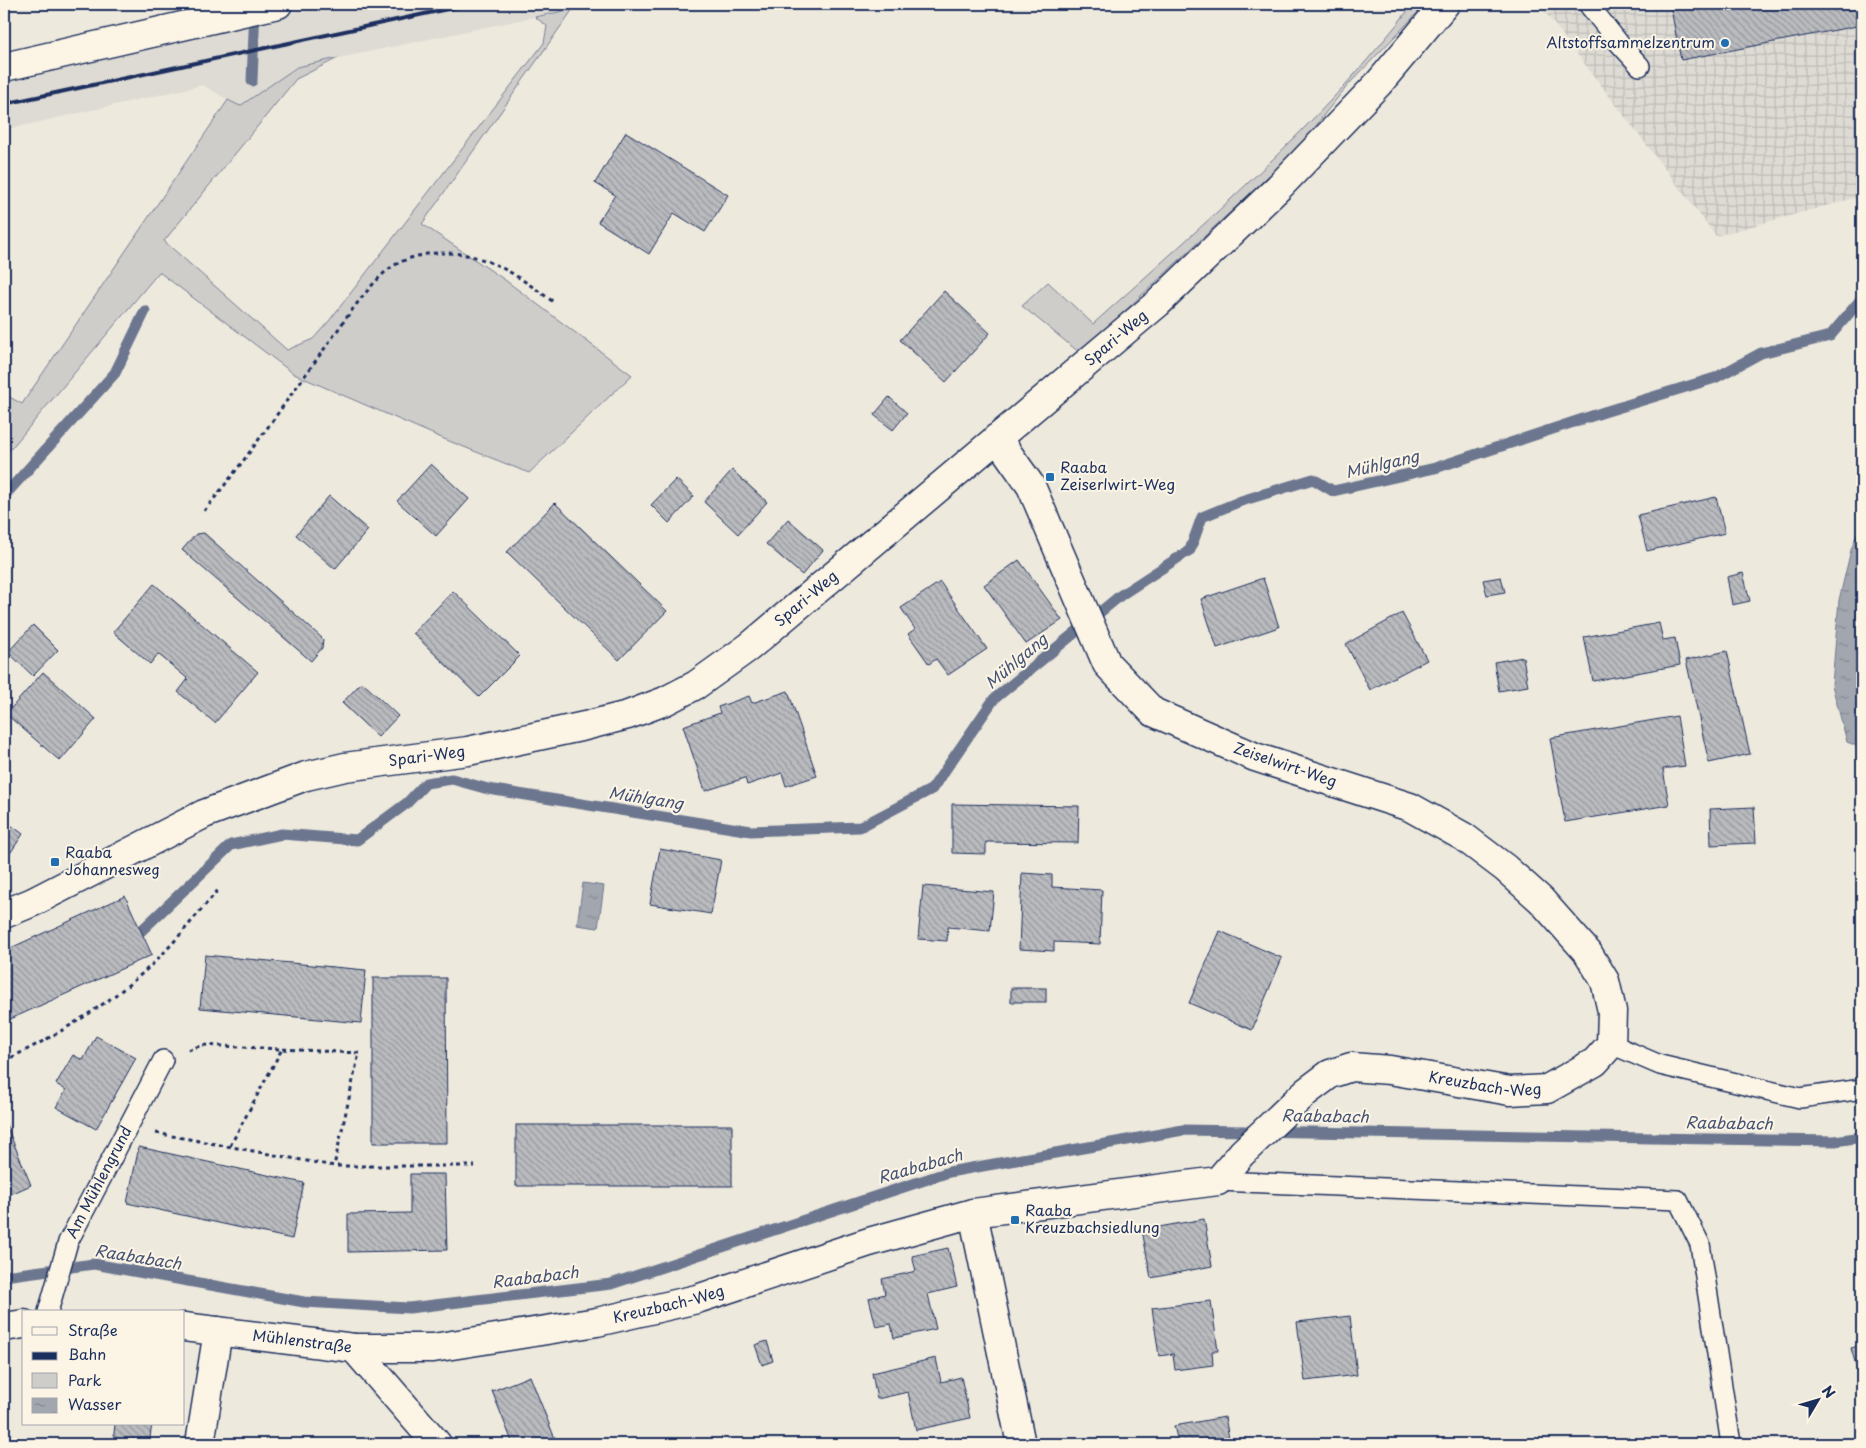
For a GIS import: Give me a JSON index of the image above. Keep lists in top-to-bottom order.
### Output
{
  "streets": {
    "street": [
      "Spari-Weg",
      "Zeiselwirt-Weg",
      "Kreuzbach-Weg",
      "Mühlenstraße"
    ],
    "lane": ["Am Mühlengrund"]
  },
  "crossings": [
    ["Spari-Weg", "Zeiselwirt-Weg"],
    ["Zeiselwirt-Weg", "Kreuzbach-Weg"],
    ["Kreuzbach-Weg", "Mühlenstraße"]
  ],
  "water": ["Mühlgang", "Raababach"],
  "places": {
    "other": ["Altstoffsammelzentrum"],
    "transit": ["Raaba Zeiserlwirt-Weg", "Raaba Johannesweg", "Raaba Kreuzbachsiedlung"]
  },
  "legend": [
    "Straße",
    "Bahn",
    "Park",
    "Wasser"
  ],
  "north": "top right"
}
